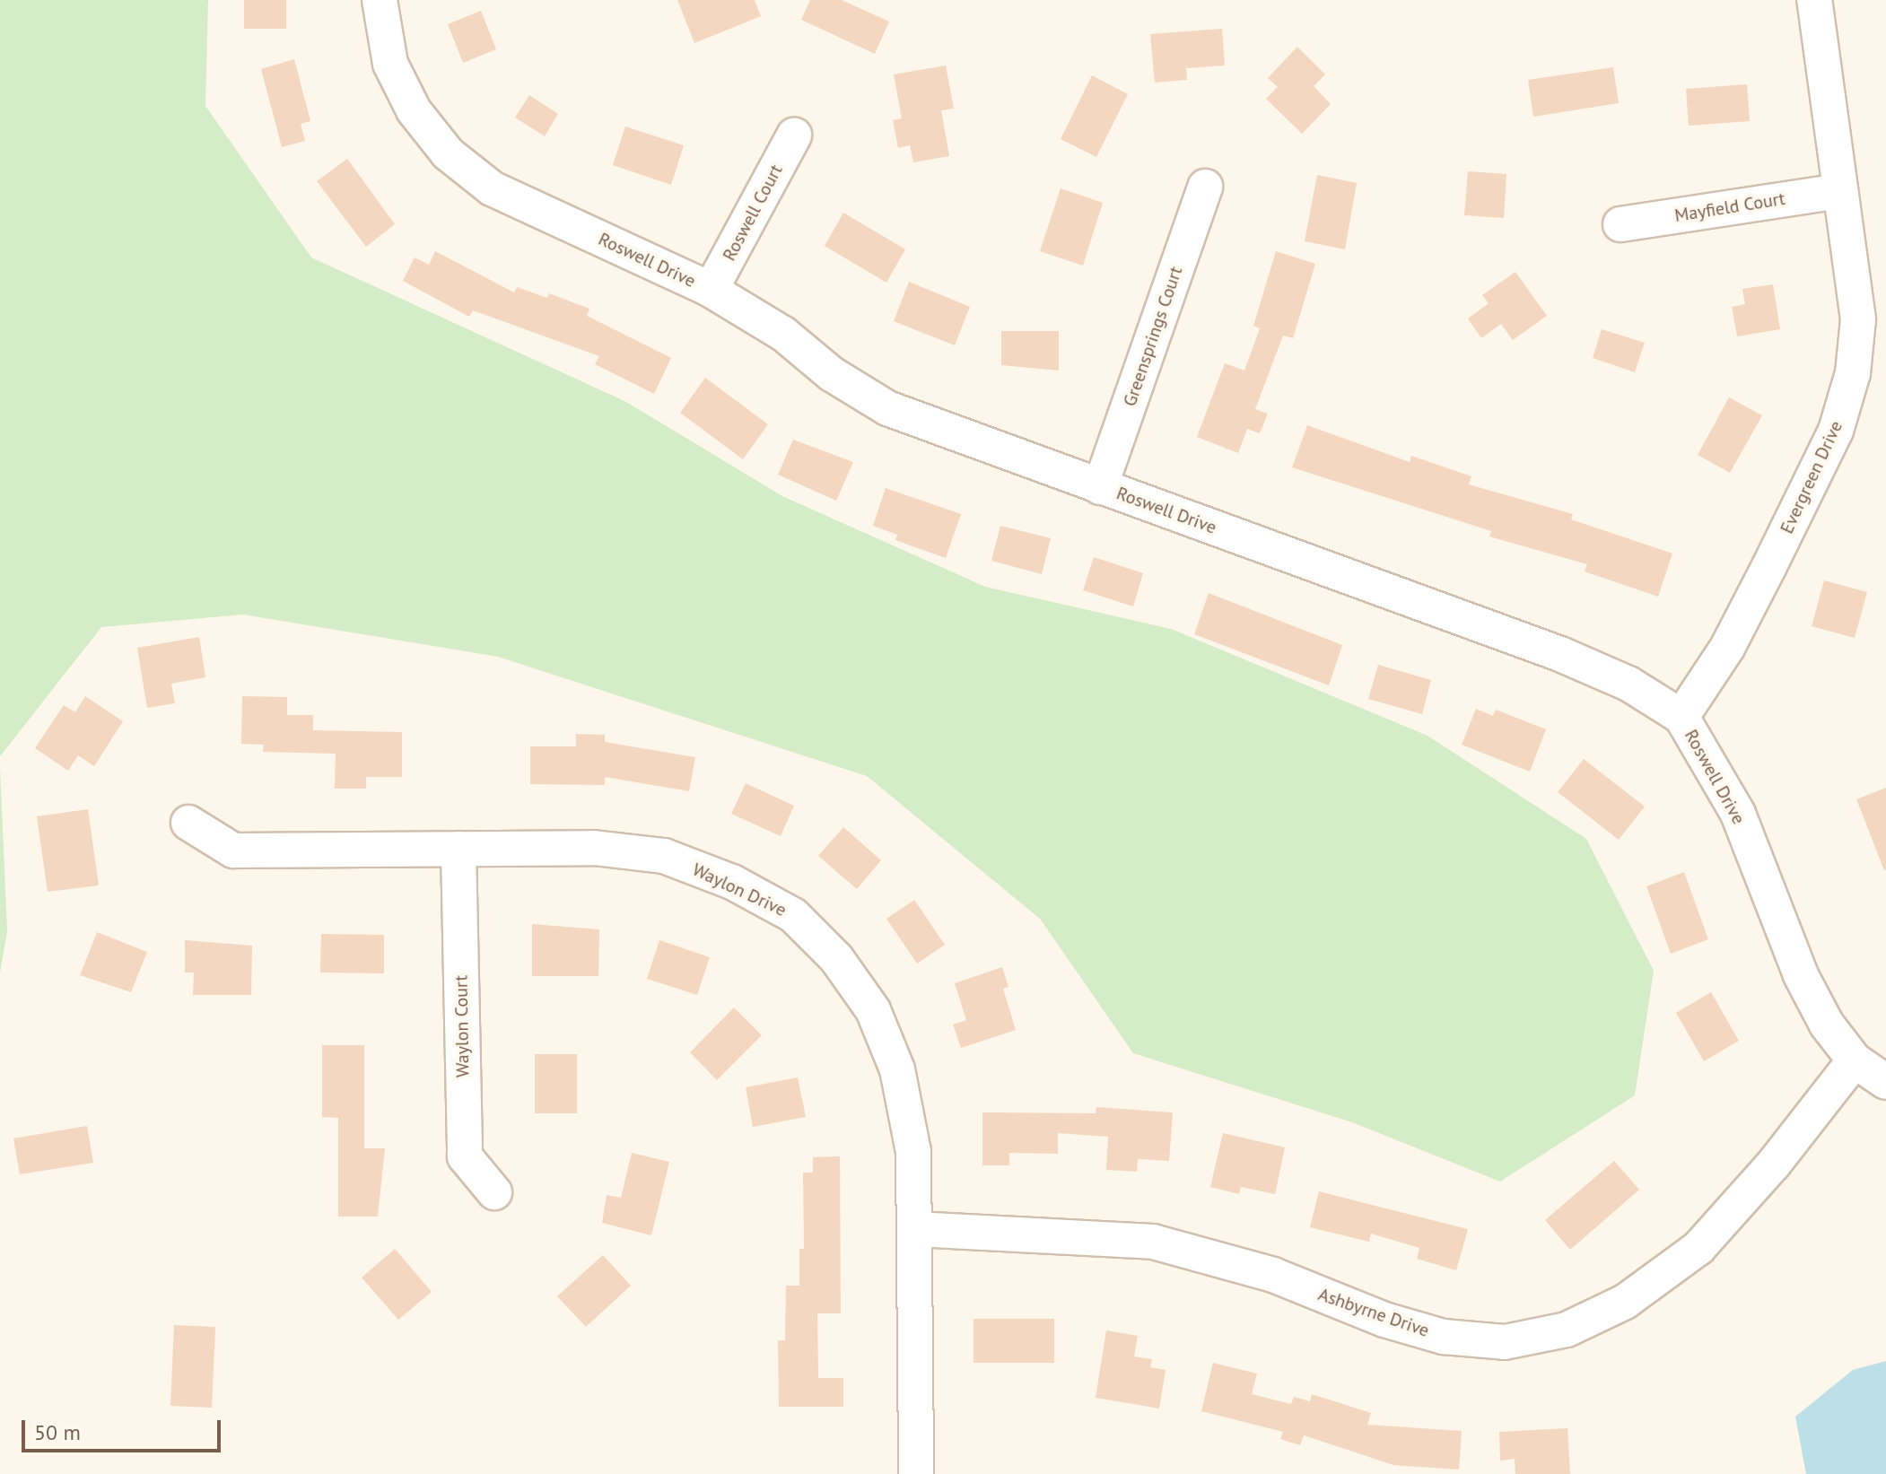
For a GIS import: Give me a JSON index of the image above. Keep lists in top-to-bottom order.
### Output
{
  "streets": {
    "street": [
      "Mayfield Court",
      "Roswell Court",
      "Roswell Drive",
      "Greensprings Court",
      "Evergreen Drive",
      "Waylon Drive",
      "Waylon Court",
      "Ashbyrne Drive"
    ]
  },
  "crossings": [
    ["Mayfield Court", "Evergreen Drive"],
    ["Roswell Court", "Roswell Drive"],
    ["Roswell Drive", "Greensprings Court"],
    ["Roswell Drive", "Evergreen Drive"],
    ["Roswell Drive", "Ashbyrne Drive"],
    ["Waylon Drive", "Waylon Court"],
    ["Waylon Drive", "Ashbyrne Drive"]
  ],
  "scale_bar": "50 m"
}
